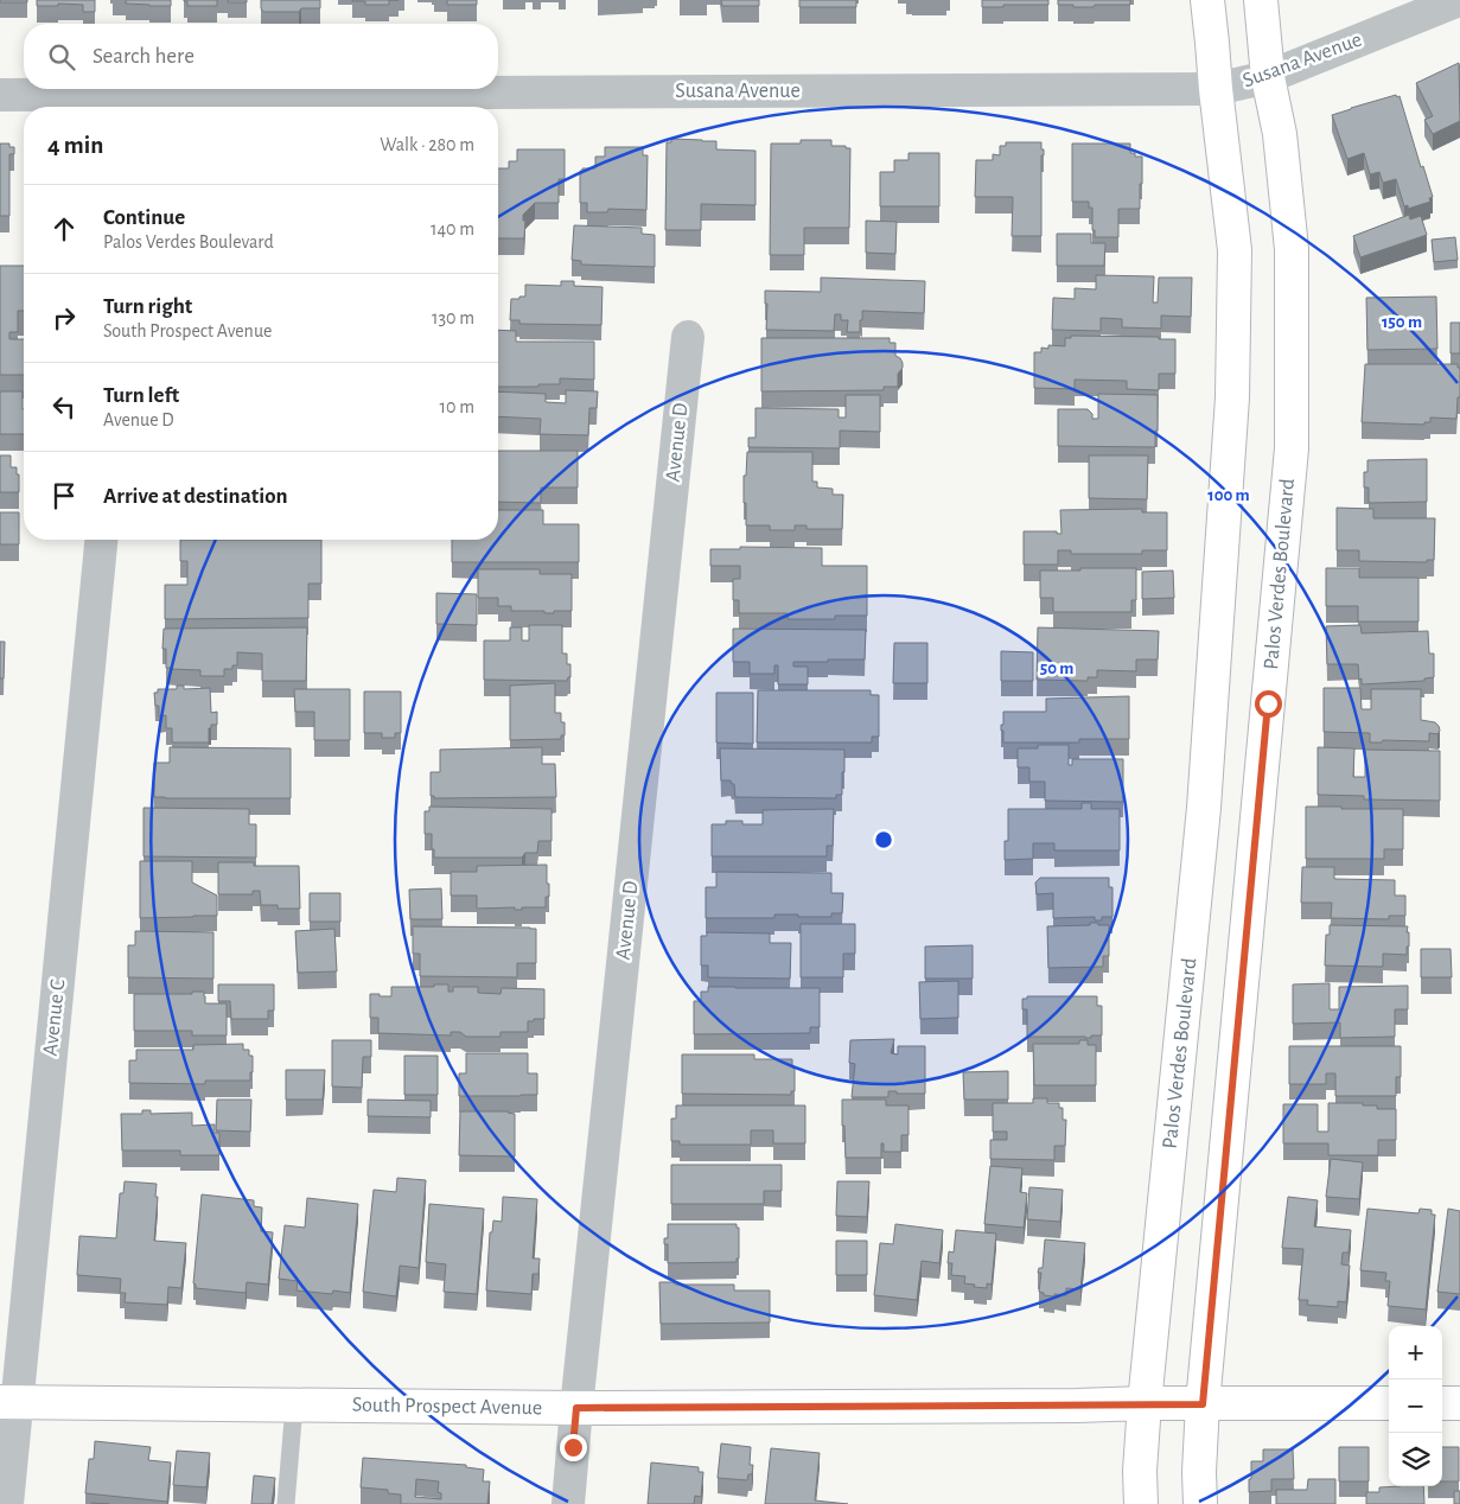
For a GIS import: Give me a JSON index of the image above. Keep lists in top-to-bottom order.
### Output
{
  "streets": {
    "main road": ["Palos Verdes Boulevard", "South Prospect Avenue"],
    "street": ["Susana Avenue", "Avenue D", "Avenue C"]
  },
  "crossings": [
    ["Susana Avenue", "Palos Verdes Boulevard"],
    ["Avenue D", "South Prospect Avenue"],
    ["Palos Verdes Boulevard", "South Prospect Avenue"],
    ["Avenue C", "South Prospect Avenue"]
  ],
  "page": {
    "search": "Search here",
    "heading": ["4 min", "Walk · 280 m"],
    "list": [
      ["Continue", "Palos Verdes Boulevard", "140 m"],
      ["Turn right", "South Prospect Avenue", "130 m"],
      ["Turn left", "Avenue D", "10 m"],
      "Arrive at destination"
    ],
    "map_buttons": ["+", "−"]
  },
  "rings": ["150 m", "100 m", "50 m"]
}
